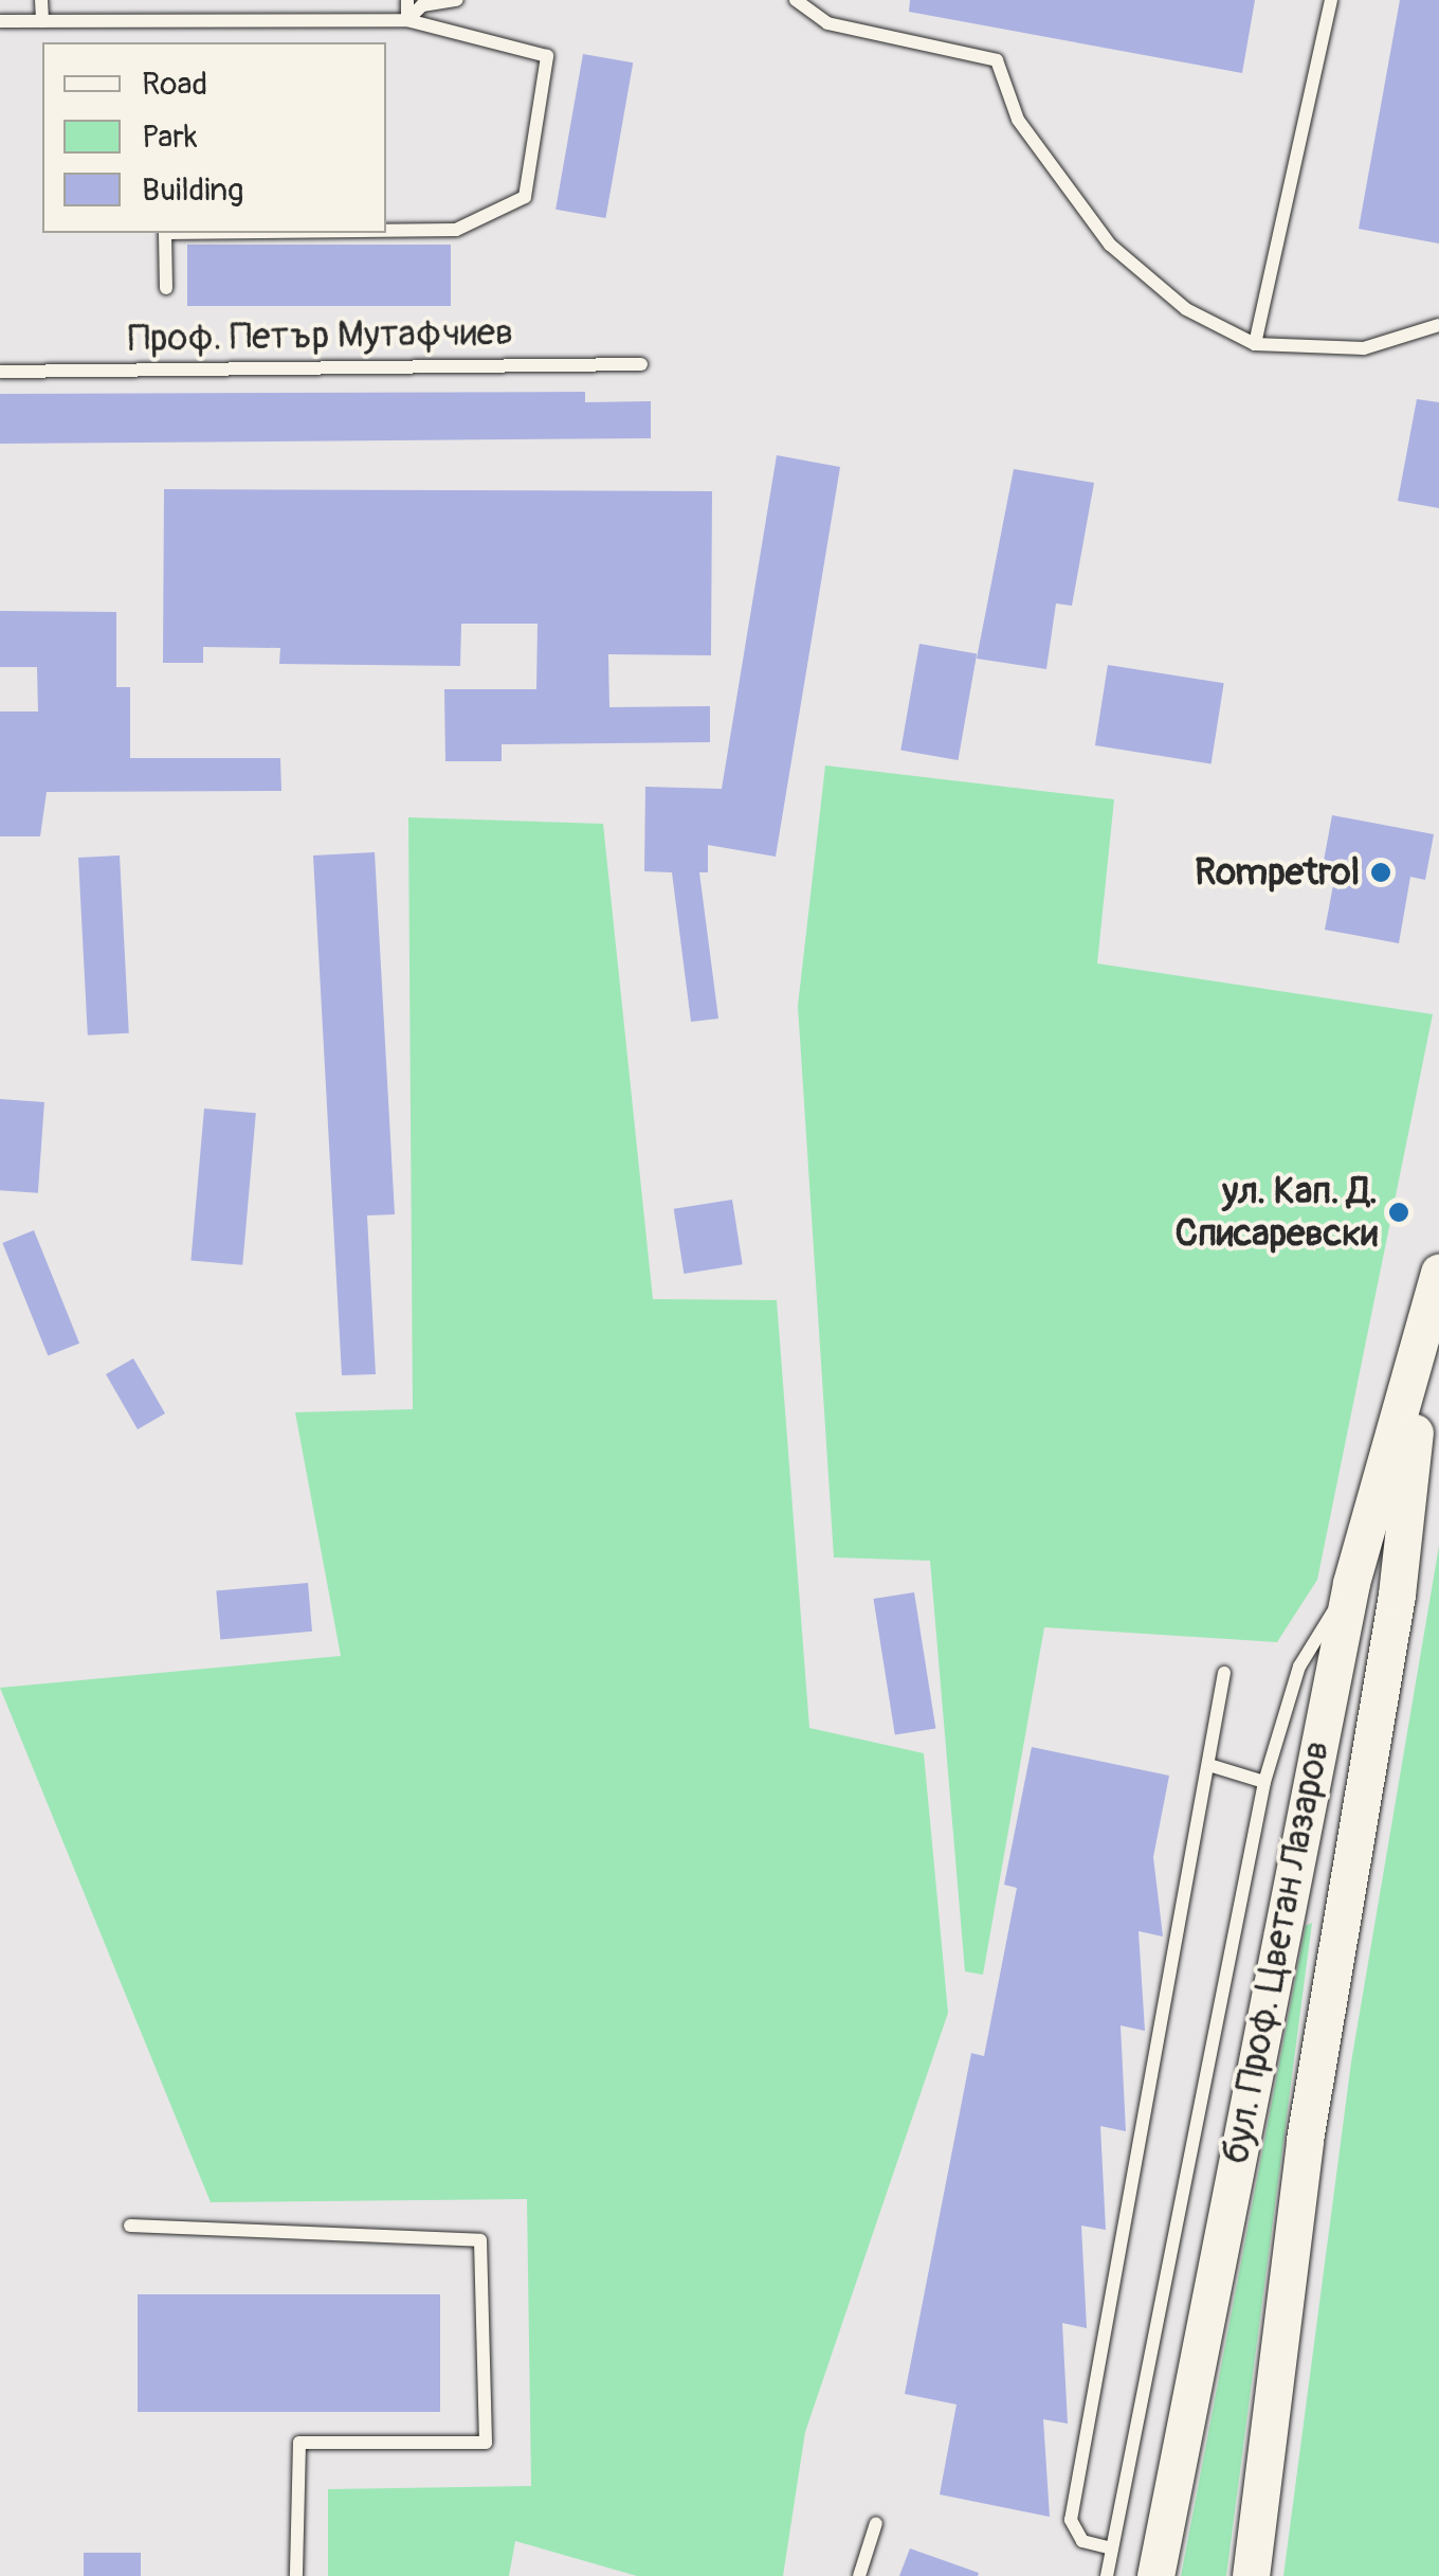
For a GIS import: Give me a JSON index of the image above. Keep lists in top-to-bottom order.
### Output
{
  "streets": {
    "main road": ["бул. Проф. Цветан Лазаров"],
    "lane": ["Проф. Петър Мутафчиев"]
  },
  "places": ["Rompetrol", "ул. Кап. Д. Списаревски"],
  "legend": ["Road", "Park", "Building"]
}
